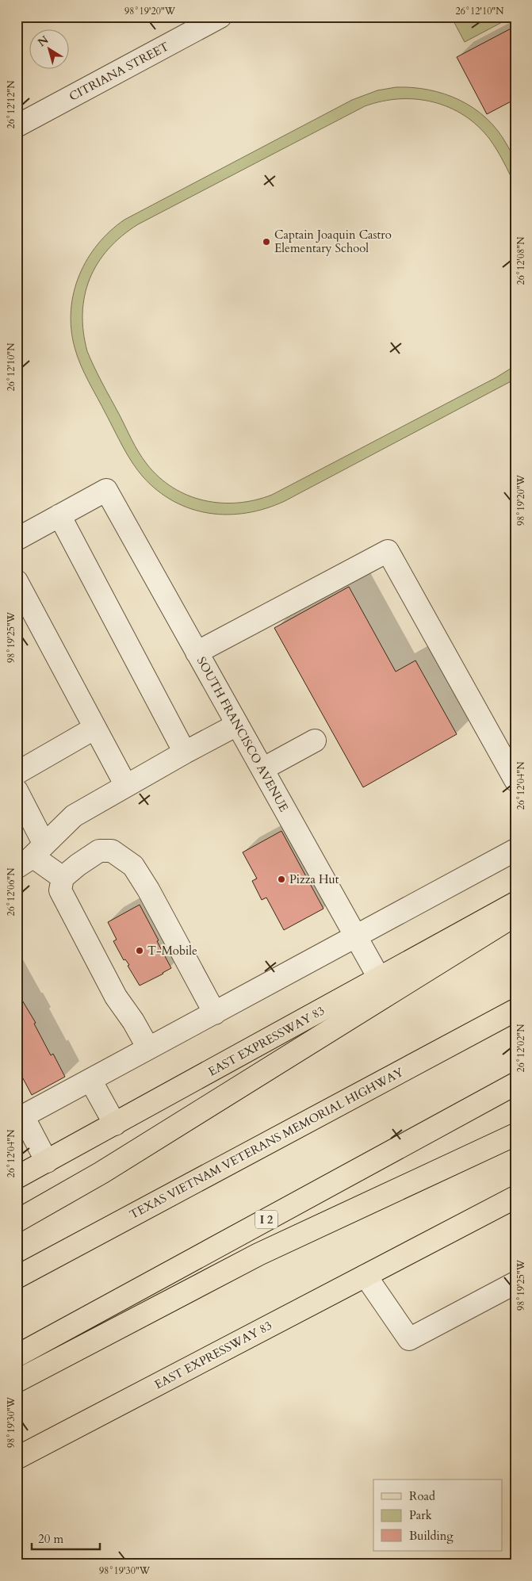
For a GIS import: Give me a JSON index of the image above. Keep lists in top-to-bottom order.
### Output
{
  "streets": {
    "main road": ["EAST EXPRESSWAY 83", "TEXAS VIETNAM VETERANS MEMORIAL HIGHWAY", "I 2"],
    "street": ["CITRIANA STREET", "SOUTH FRANCISCO AVENUE"]
  },
  "crossings": [
    ["SOUTH FRANCISCO AVENUE", "EAST EXPRESSWAY 83"]
  ],
  "places": ["Captain Joaquin Castro Elementary School", "Pizza Hut", "T-Mobile"],
  "legend": ["Road", "Park", "Building"],
  "scale_bar": "20 m",
  "north": "top left",
  "coordinates": [
    "98°19'20\"W",
    "26°12'10\"N",
    "26°12'12\"N",
    "26°12'08\"N",
    "98°19'25\"W",
    "26°12'04\"N",
    "26°12'06\"N",
    "26°12'02\"N",
    "98°19'30\"W"
  ]
}
